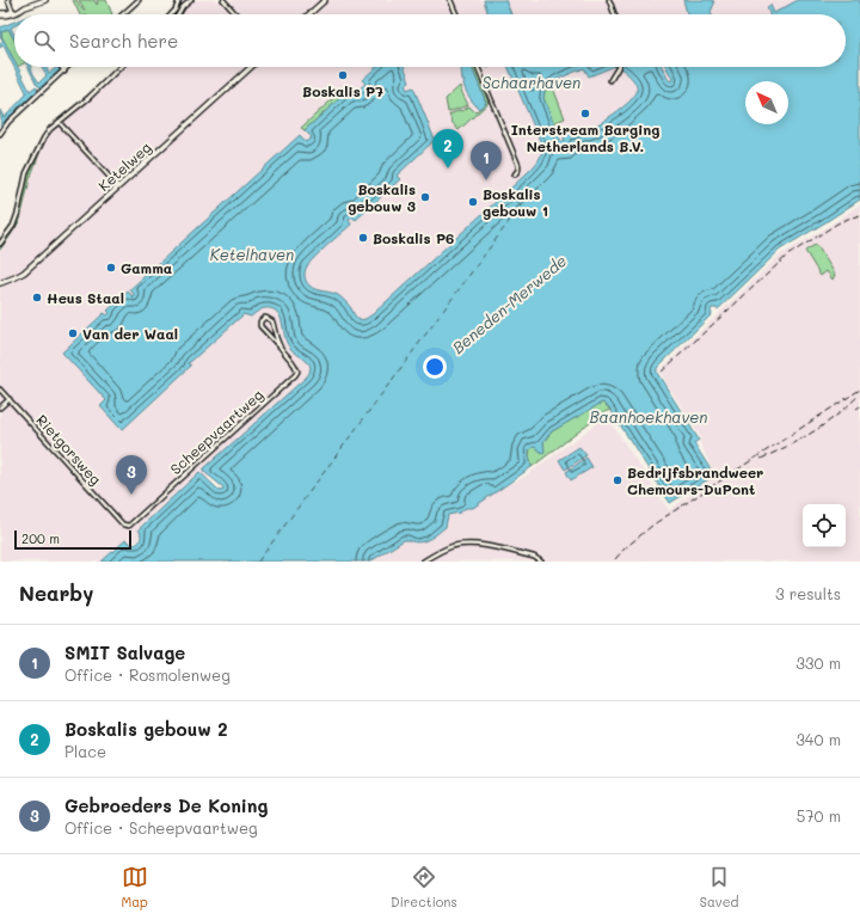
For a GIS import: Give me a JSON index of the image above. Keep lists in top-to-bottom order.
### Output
{
  "streets": {
    "street": ["Ketelweg", "Scheepvaartweg", "Rietgorsweg"]
  },
  "crossings": [
    ["Scheepvaartweg", "Rietgorsweg"]
  ],
  "water": [
    "Schaarhaven",
    "Ketelhaven",
    "Beneden-Merwede",
    "Baanhoekhaven"
  ],
  "places": [
    "Boskalis P7",
    "Interstream Barging Netherlands B.V.",
    "Boskalis gebouw 3",
    "Boskalis gebouw 1",
    "Boskalis P6",
    "Gamma",
    "Heus Staal",
    "Van der Waal",
    "Bedrijfsbrandweer Chemours-DuPont"
  ],
  "scale_bar": "200 m",
  "north": "top left",
  "page": {
    "search": "Search here",
    "pins": ["2", "1", "3"],
    "scale": "200 m",
    "heading": ["Nearby", "3 results"],
    "list": [
      {
        "mark": "1",
        "name": "SMIT Salvage",
        "note": "Office · Rosmolenweg",
        "value": "330 m"
      },
      {
        "mark": "2",
        "name": "Boskalis gebouw 2",
        "note": "Place",
        "value": "340 m"
      },
      {
        "mark": "3",
        "name": "Gebroeders De Koning",
        "note": "Office · Scheepvaartweg",
        "value": "570 m"
      }
    ],
    "nav": ["Map", "Directions", "Saved"]
  }
}
